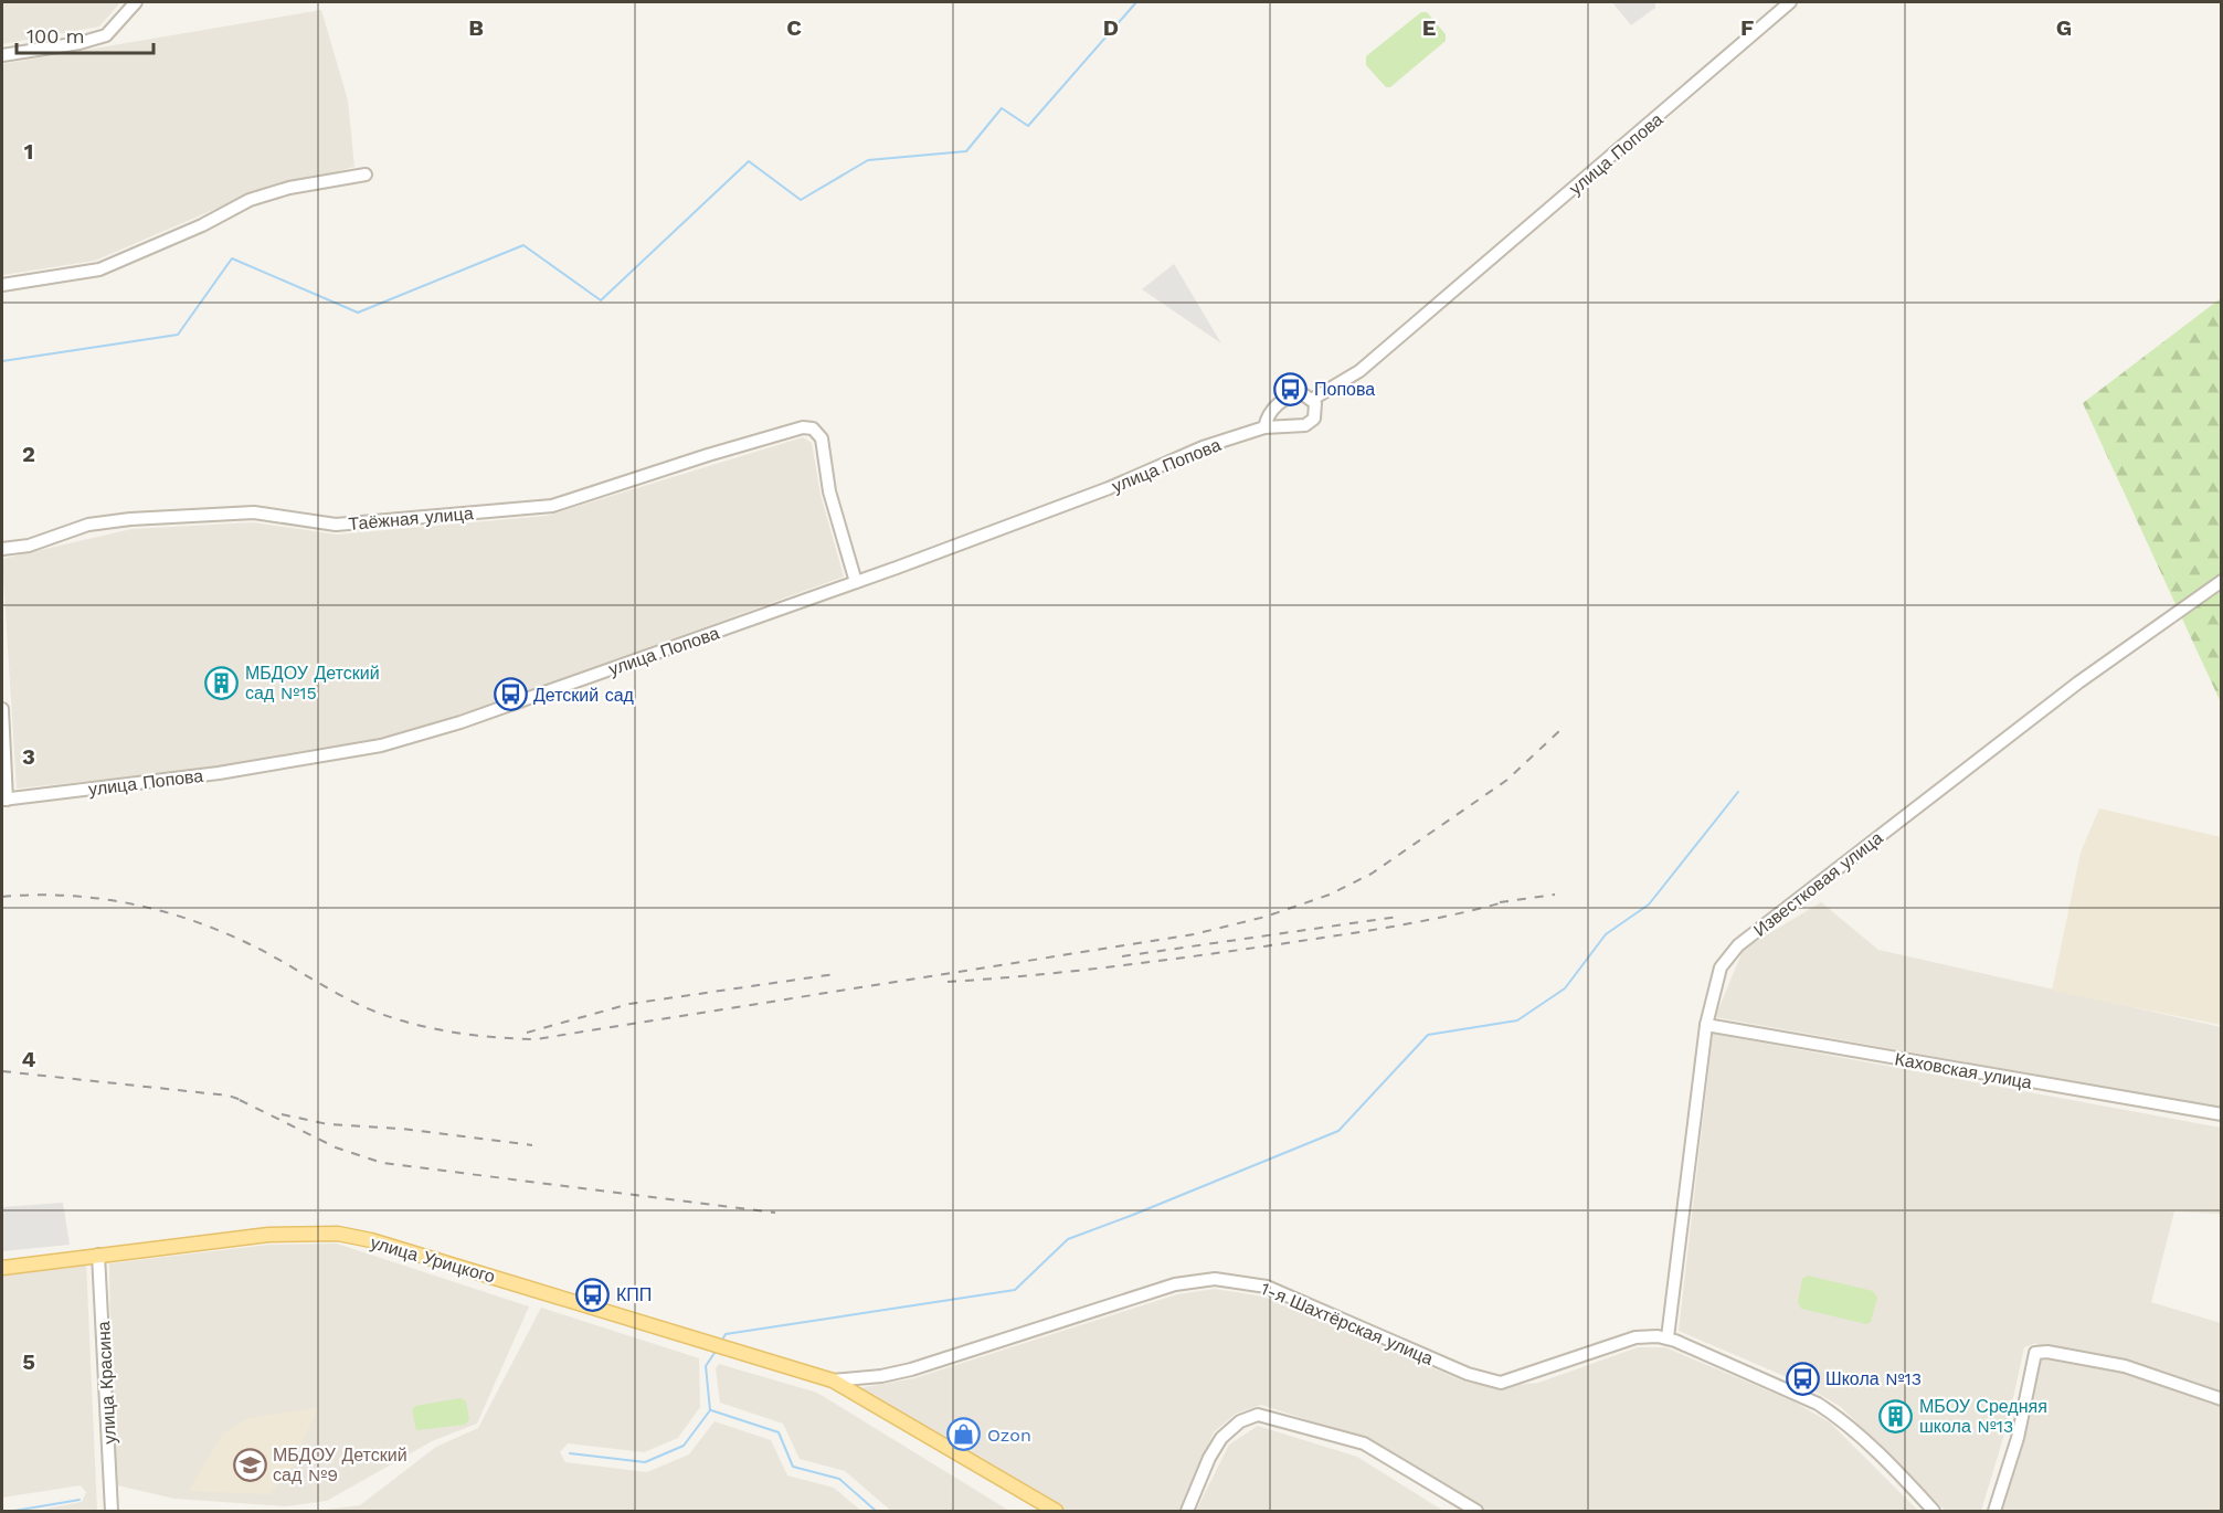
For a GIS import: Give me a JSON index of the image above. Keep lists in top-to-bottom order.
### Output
{
  "streets": {
    "main road": ["улица Урицкого"],
    "street": [
      "улица Попова",
      "Таёжная улица",
      "Известковая улица",
      "Каховская улица",
      "1-я Шахтёрская улица",
      "улица Красина"
    ]
  },
  "crossings": [
    ["улица Попова", "Таёжная улица"],
    ["Известковая улица", "Каховская улица"],
    ["Известковая улица", "1-я Шахтёрская улица"],
    ["улица Урицкого", "1-я Шахтёрская улица"],
    ["улица Урицкого", "улица Красина"]
  ],
  "places": {
    "bus stop": [
      "Попова",
      "Детский сад",
      "КПП",
      "Школа №13"
    ],
    "building": ["МБДОУ Детский сад №15", "МБОУ Средняя школа №13"],
    "shop": ["Ozon"],
    "school or university": ["МБДОУ Детский сад №9"]
  },
  "scale_bar": "100 m",
  "grid": {
    "columns": [
      "B",
      "C",
      "D",
      "E",
      "F",
      "G"
    ],
    "rows": [
      "1",
      "2",
      "3",
      "4",
      "5"
    ]
  }
}
